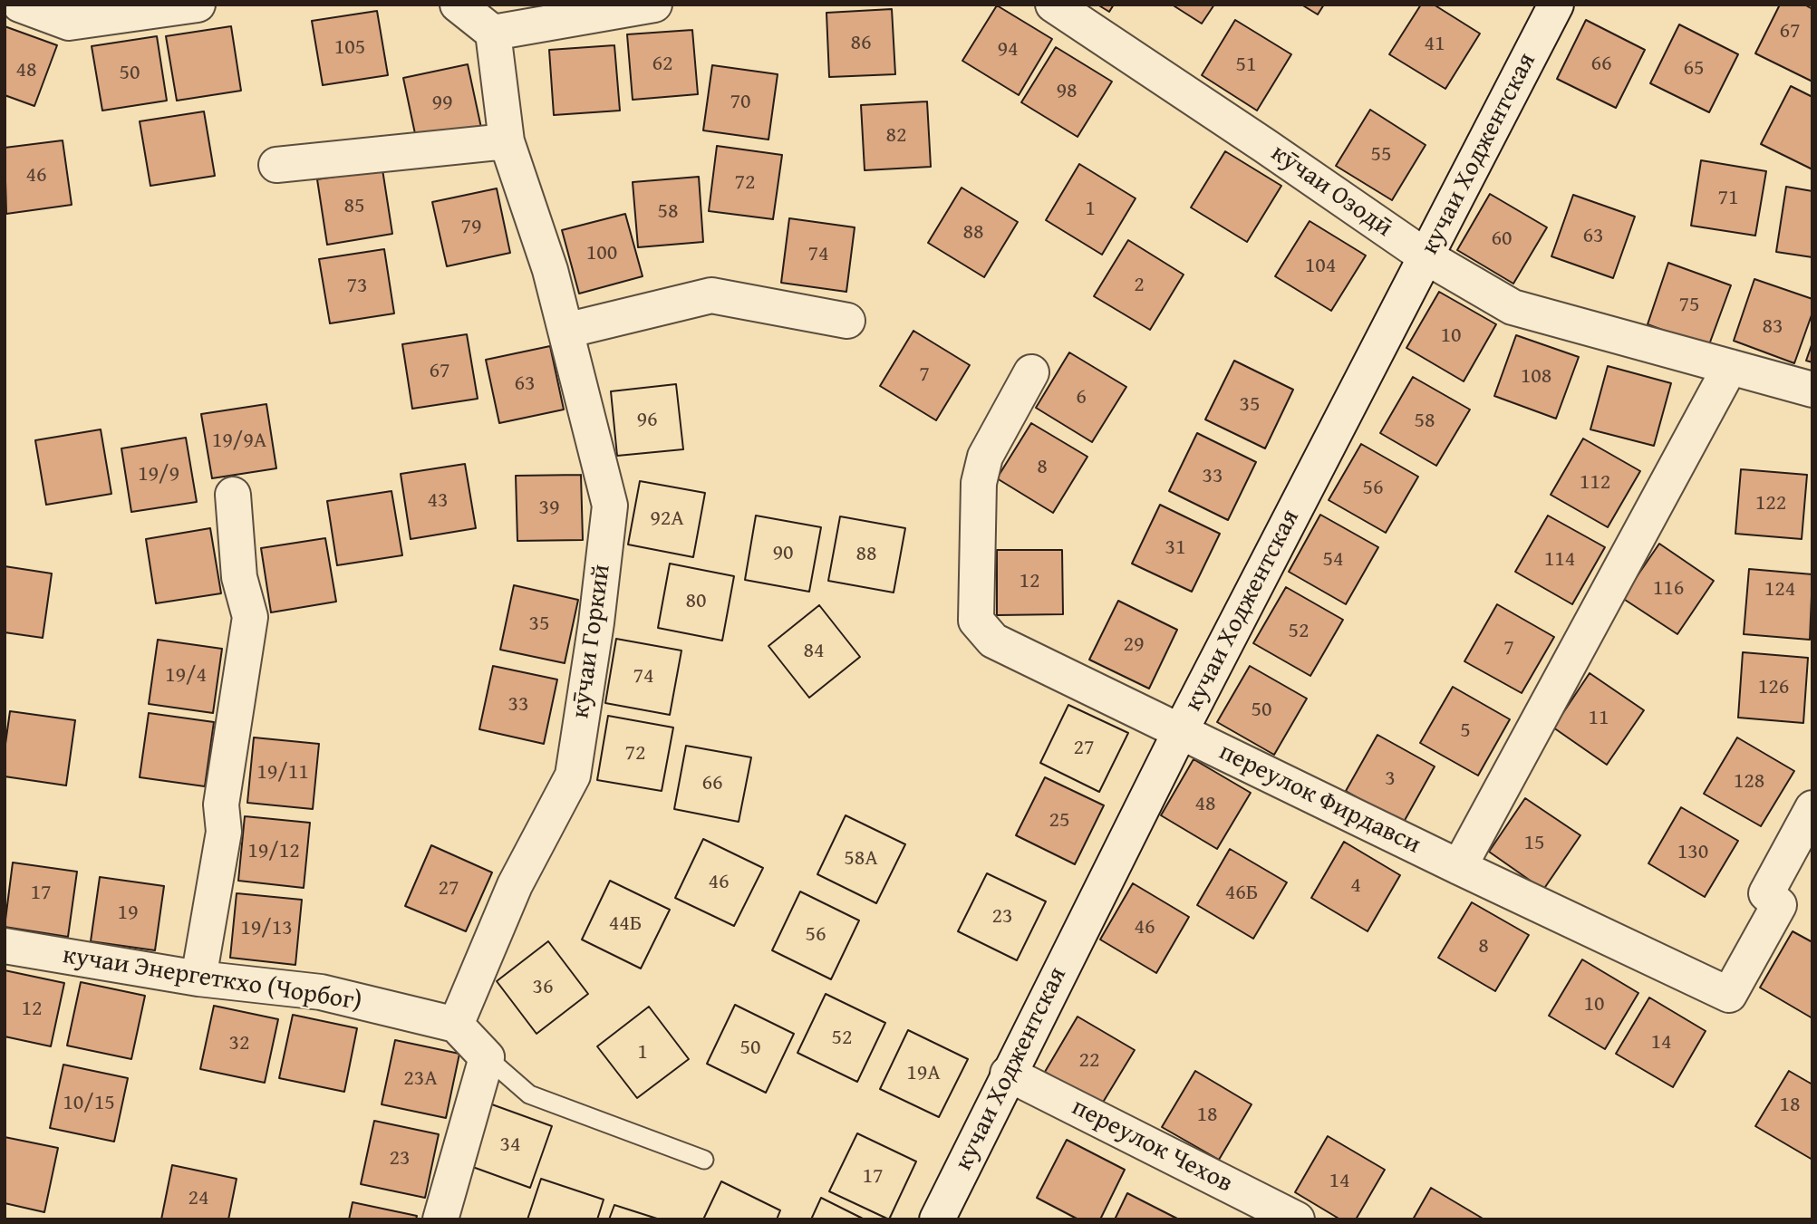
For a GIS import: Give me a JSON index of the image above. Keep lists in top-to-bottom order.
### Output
{
  "streets": {
    "street": [
      "кучаи Ходжентская",
      "кӯчаи Озодӣ",
      "кӯчаи Горкий",
      "переулок Фирдавси",
      "кучаи Энергеткхо (Чорбог)",
      "переулок Чехов"
    ]
  },
  "crossings": [
    ["кучаи Ходжентская", "кӯчаи Озодӣ"],
    ["кучаи Ходжентская", "переулок Фирдавси"],
    ["кучаи Ходжентская", "переулок Чехов"],
    ["кӯчаи Горкий", "кучаи Энергеткхо (Чорбог)"]
  ],
  "house_numbers": [
    "67",
    "86",
    "41",
    "105",
    "94",
    "62",
    "66",
    "51",
    "65",
    "48",
    "50",
    "98",
    "70",
    "99",
    "82",
    "55",
    "46",
    "72",
    "71",
    "85",
    "1",
    "58",
    "79",
    "88",
    "63",
    "60",
    "100",
    "74",
    "104",
    "2",
    "73",
    "75",
    "83",
    "10",
    "67",
    "7",
    "108",
    "63",
    "6",
    "35",
    "96",
    "58",
    "19/9А",
    "8",
    "19/9",
    "33",
    "112",
    "56",
    "43",
    "122",
    "39",
    "92А",
    "31",
    "90",
    "88",
    "54",
    "114",
    "12",
    "116",
    "124",
    "80",
    "35",
    "52",
    "29",
    "7",
    "84",
    "19/4",
    "74",
    "126",
    "33",
    "50",
    "11",
    "5",
    "27",
    "72",
    "19/11",
    "3",
    "128",
    "66",
    "48",
    "25",
    "15",
    "19/12",
    "130",
    "58А",
    "46",
    "4",
    "27",
    "17",
    "46Б",
    "19",
    "23",
    "44Б",
    "46",
    "19/13",
    "56",
    "8",
    "36",
    "10",
    "12",
    "52",
    "14",
    "32",
    "50",
    "1",
    "22",
    "19А",
    "23А",
    "10/15",
    "18",
    "18",
    "34",
    "23",
    "17",
    "14",
    "24"
  ]
}
